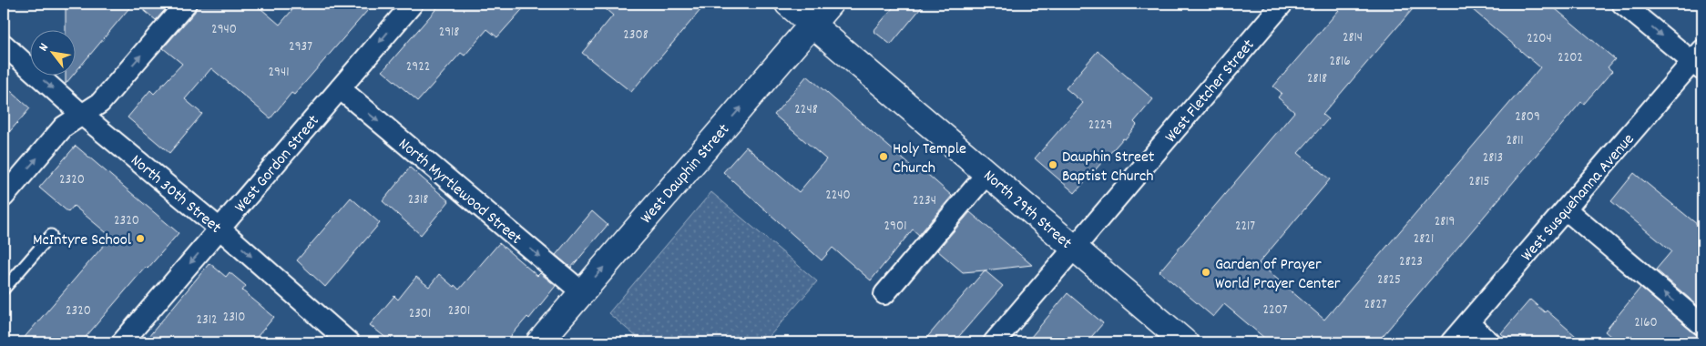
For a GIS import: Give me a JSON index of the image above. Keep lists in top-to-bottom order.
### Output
{
  "streets": {
    "street": [
      "West Fletcher Street",
      "West Gordon Street",
      "West Dauphin Street",
      "North Myrtlewood Street",
      "North 30th Street",
      "West Susquehanna Avenue",
      "North 29th Street"
    ]
  },
  "crossings": [
    ["West Fletcher Street", "North 29th Street"],
    ["West Gordon Street", "North Myrtlewood Street"],
    ["West Gordon Street", "North 30th Street"],
    ["West Dauphin Street", "North Myrtlewood Street"],
    ["West Dauphin Street", "North 29th Street"]
  ],
  "one_way": [
    "West Gordon Street",
    "West Dauphin Street",
    "North Myrtlewood Street",
    "North 30th Street"
  ],
  "places": [
    "Holy Temple Church",
    "Dauphin Street Baptist Church",
    "McIntyre School",
    "Garden of Prayer World Prayer Center"
  ],
  "house_numbers": [
    "2940",
    "2918",
    "2308",
    "2814",
    "2204",
    "2937",
    "2202",
    "2816",
    "2922",
    "2941",
    "2818",
    "2248",
    "2809",
    "2229",
    "2811",
    "2813",
    "2320",
    "2815",
    "2240",
    "2318",
    "2234",
    "2320",
    "2819",
    "2901",
    "2217",
    "2821",
    "2823",
    "2825",
    "2827",
    "2207",
    "2320",
    "2301",
    "2301",
    "2310",
    "2312",
    "2160"
  ],
  "north": "top left"
}
